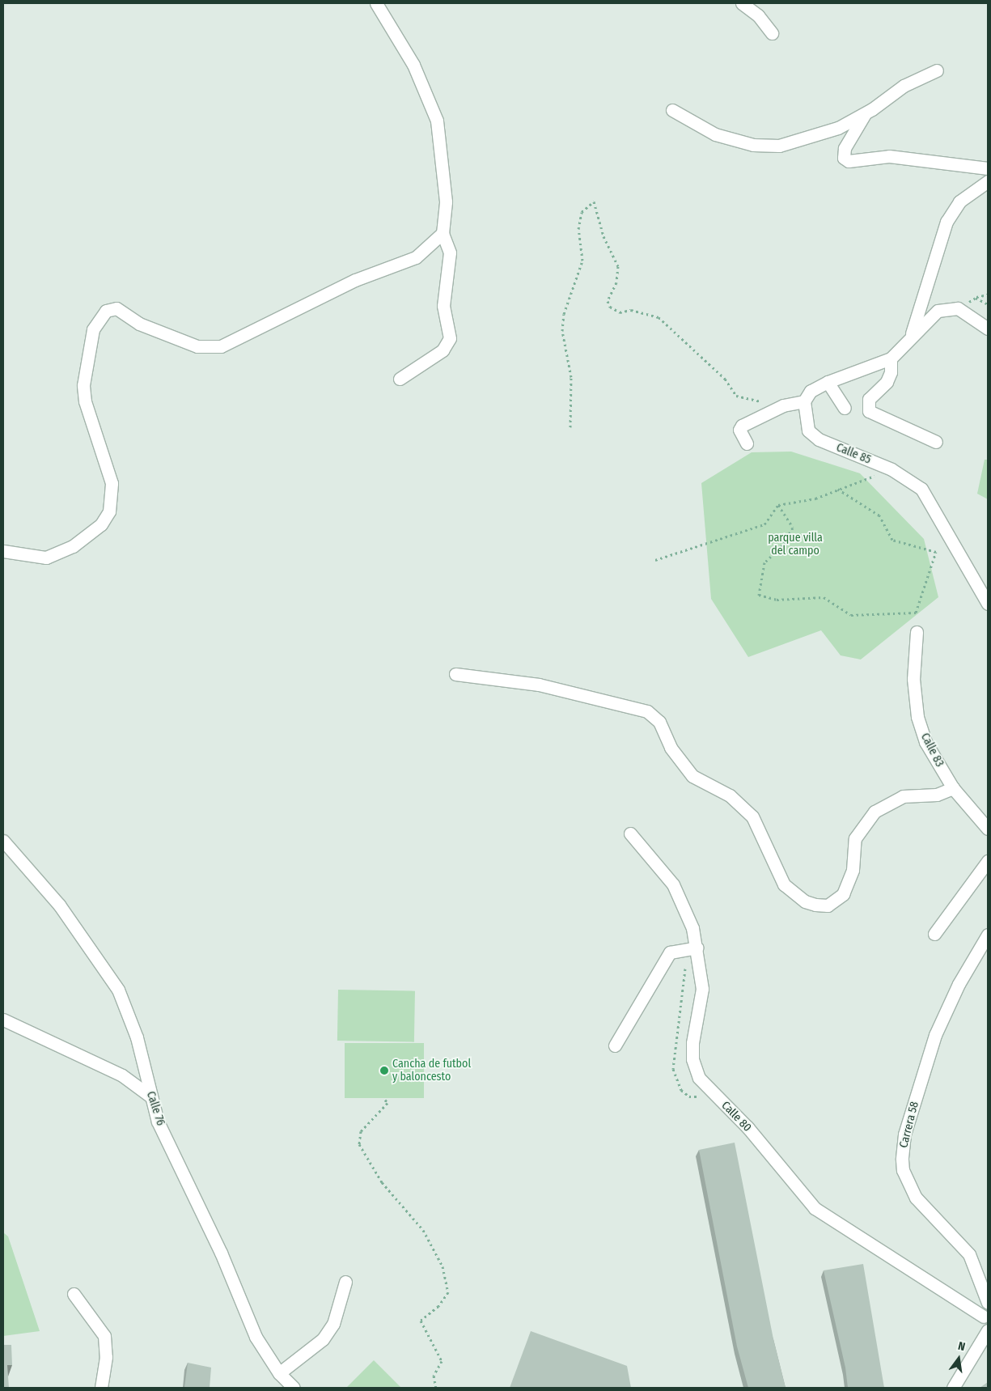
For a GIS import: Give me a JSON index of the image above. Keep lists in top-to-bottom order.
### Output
{
  "streets": {
    "street": [
      "Calle 85",
      "Calle 83",
      "Calle 76",
      "Calle 80",
      "Carrera 58"
    ]
  },
  "parks": ["parque villa del campo"],
  "places": ["Cancha de futbol y baloncesto"],
  "north": "top"
}
